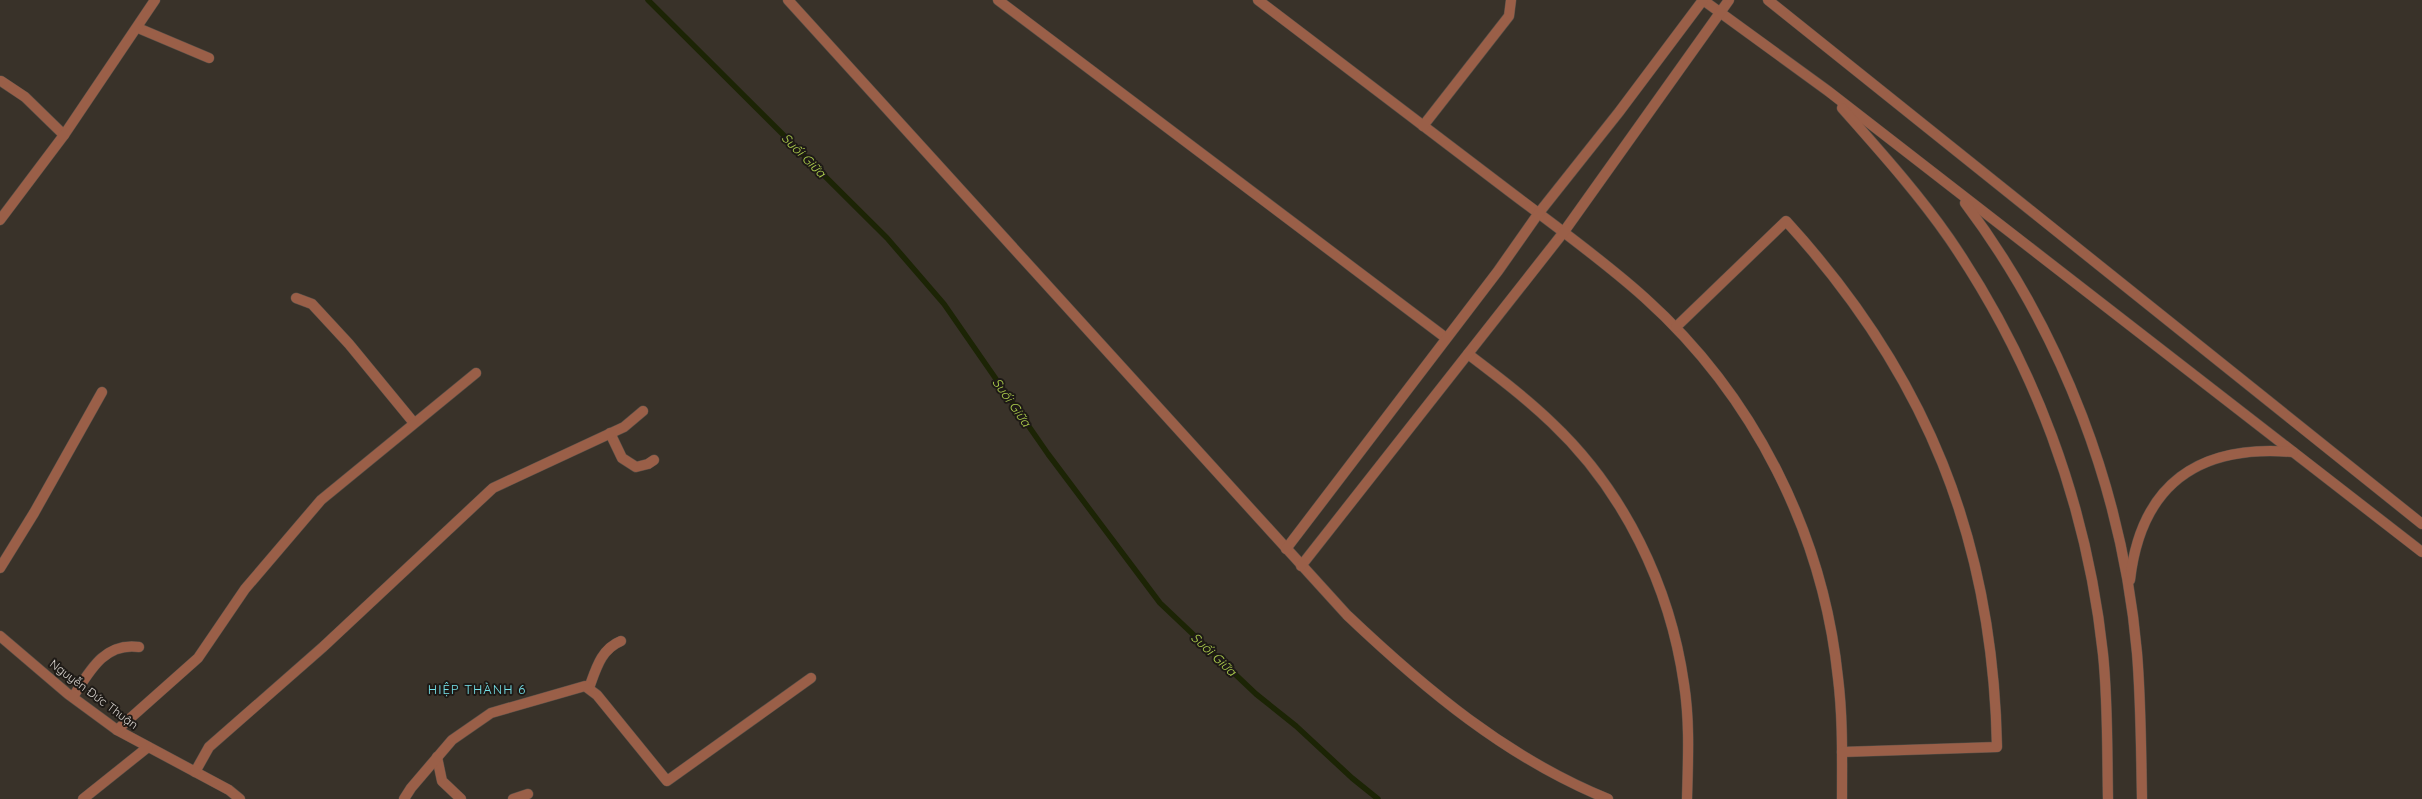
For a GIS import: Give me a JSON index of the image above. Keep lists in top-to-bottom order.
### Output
{
  "streets": {
    "street": ["Nguyễn Đức Thuận"]
  },
  "districts": ["HIỆP THÀNH 6"],
  "water": ["Suối Giữa"]
}
